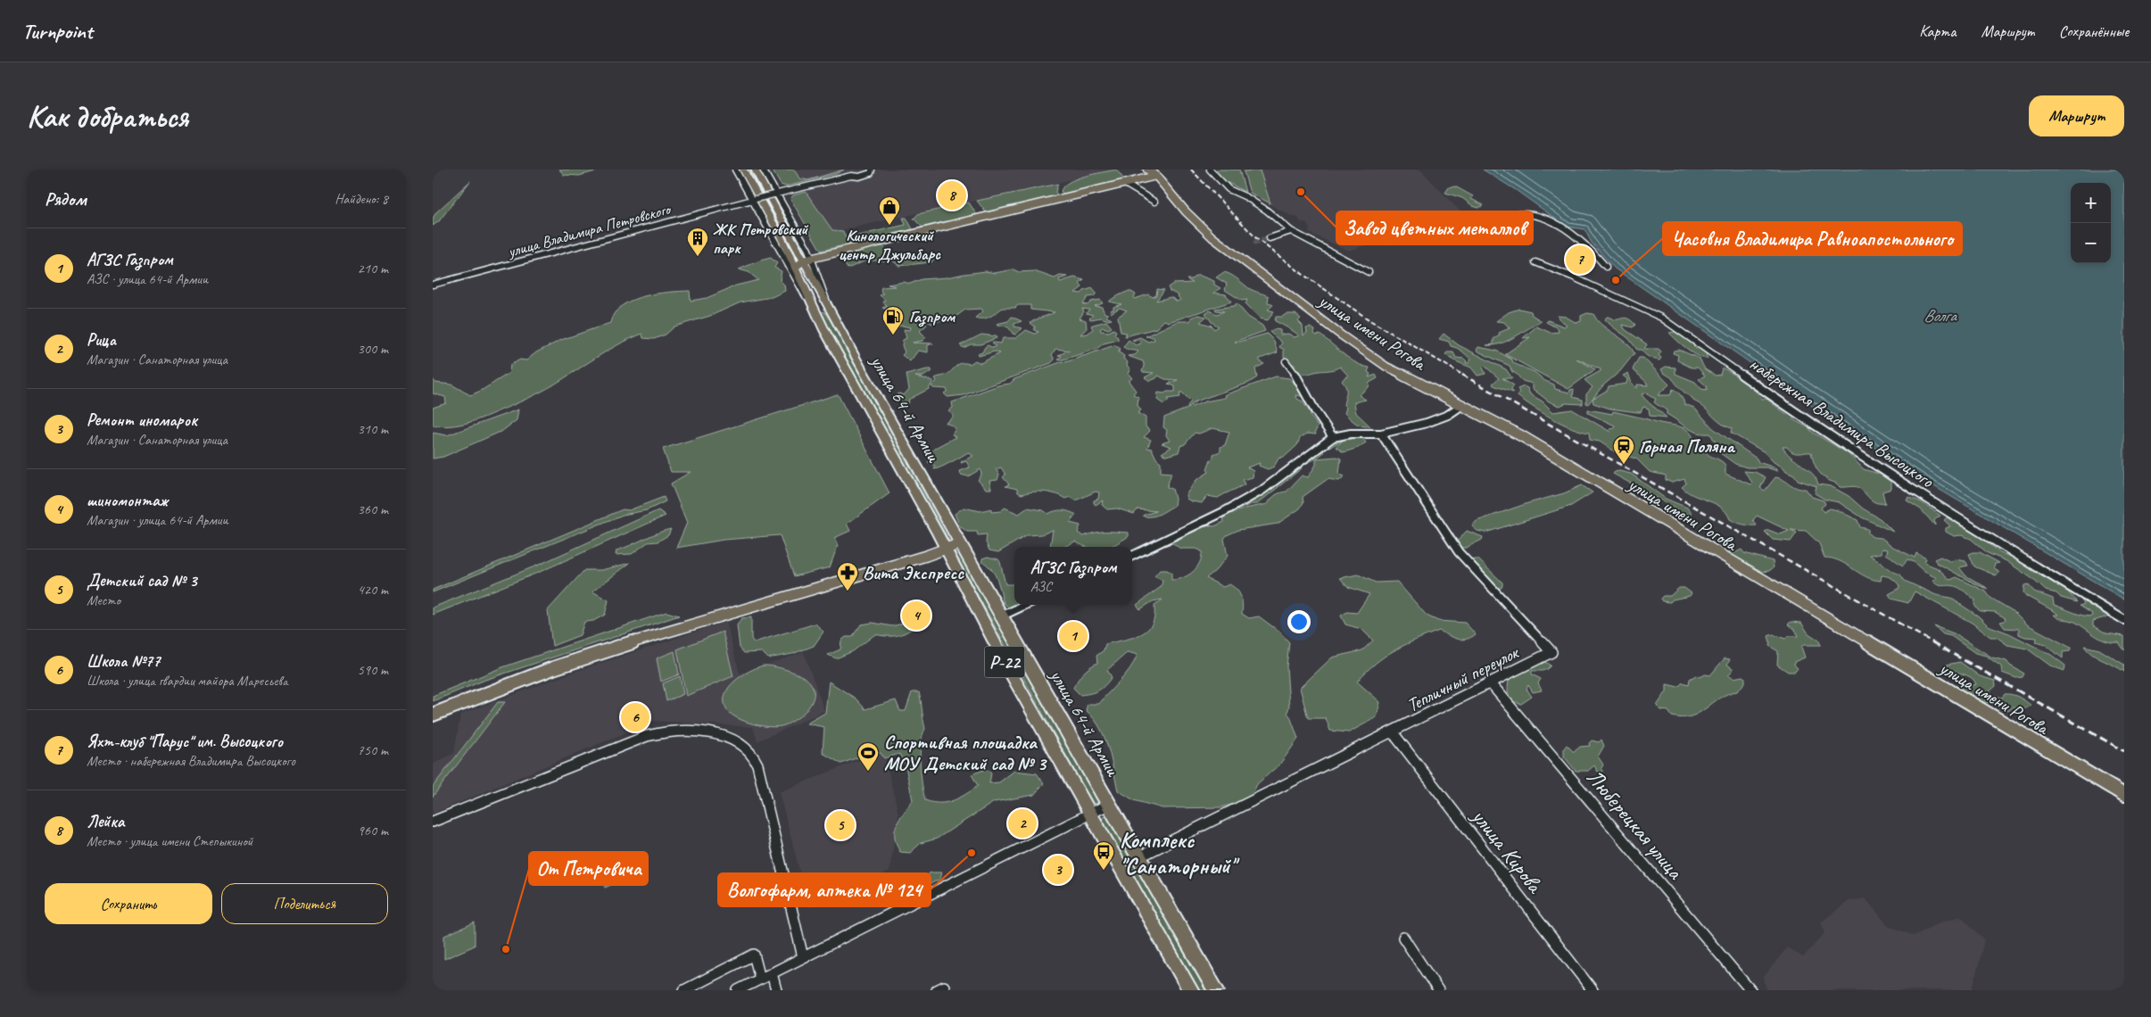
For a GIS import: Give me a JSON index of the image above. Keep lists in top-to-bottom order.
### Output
{
  "streets": {
    "highway": ["улица 64-й Армии", "Р-22"],
    "main road": ["улица имени Рогова"],
    "street": [
      "улица Владимира Петровского",
      "набережная Владимира Высоцкого",
      "Тепличный переулок",
      "Люберецкая улица",
      "улица Кирова"
    ]
  },
  "crossings": [
    ["улица Владимира Петровского", "Р-22"],
    ["улица 64-й Армии", "Р-22"],
    ["улица 64-й Армии", "Тепличный переулок"],
    ["Тепличный переулок", "Люберецкая улица"],
    ["Тепличный переулок", "улица Кирова"]
  ],
  "water": ["Волга"],
  "places": {
    "other": [
      "Завод цветных металлов",
      "Часовня Владимира Равноапостольного",
      "Волгофарм, аптека № 124",
      "От Петровича"
    ],
    "shop": ["Кинологический центр Джульбарс"],
    "building": ["ЖК Петровский парк"],
    "fuel station": ["Газпром"],
    "station": ["Горная Поляна"],
    "pharmacy": ["Вита Экспресс"],
    "sports": ["Спортивная площадка МОУ Детский сад № 3"],
    "bus stop": ["Комплекс \"Санаторный\""]
  },
  "page": {
    "header": "Turnpoint",
    "nav": ["Карта", "Маршрут", "Сохранённые"],
    "buttons": [
      "Маршрут",
      ["Сохранить", "Поделиться"]
    ],
    "title": "Как добраться",
    "heading": ["Рядом", "Найдено: 8"],
    "pins": [
      "8",
      "7",
      "4",
      "1",
      "6",
      "2",
      "5",
      "3"
    ],
    "map_buttons": ["+", "−"],
    "list": [
      {
        "mark": "1",
        "name": "АГЗС Газпром",
        "note": "АЗС · улица 64-й Армии",
        "value": "210 m"
      },
      {
        "mark": "2",
        "name": "Рица",
        "note": "Магазин · Санаторная улица",
        "value": "300 m"
      },
      {
        "mark": "3",
        "name": "Ремонт иномарок",
        "note": "Магазин · Санаторная улица",
        "value": "310 m"
      },
      {
        "mark": "4",
        "name": "шиномонтаж",
        "note": "Магазин · улица 64-й Армии",
        "value": "360 m"
      },
      {
        "mark": "5",
        "name": "Детский сад № 3",
        "note": "Место",
        "value": "420 m"
      },
      {
        "mark": "6",
        "name": "Школа №77",
        "note": "Школа · улица гвардии майора Маресьева",
        "value": "590 m"
      },
      {
        "mark": "7",
        "name": "Яхт-клуб \"Парус\" им. Высоцкого",
        "note": "Место · набережная Владимира Высоцкого",
        "value": "750 m"
      },
      {
        "mark": "8",
        "name": "Лейка",
        "note": "Место · улица имени Степыкиной",
        "value": "960 m"
      }
    ],
    "popup": ["АГЗС Газпром", "АЗС"]
  }
}
